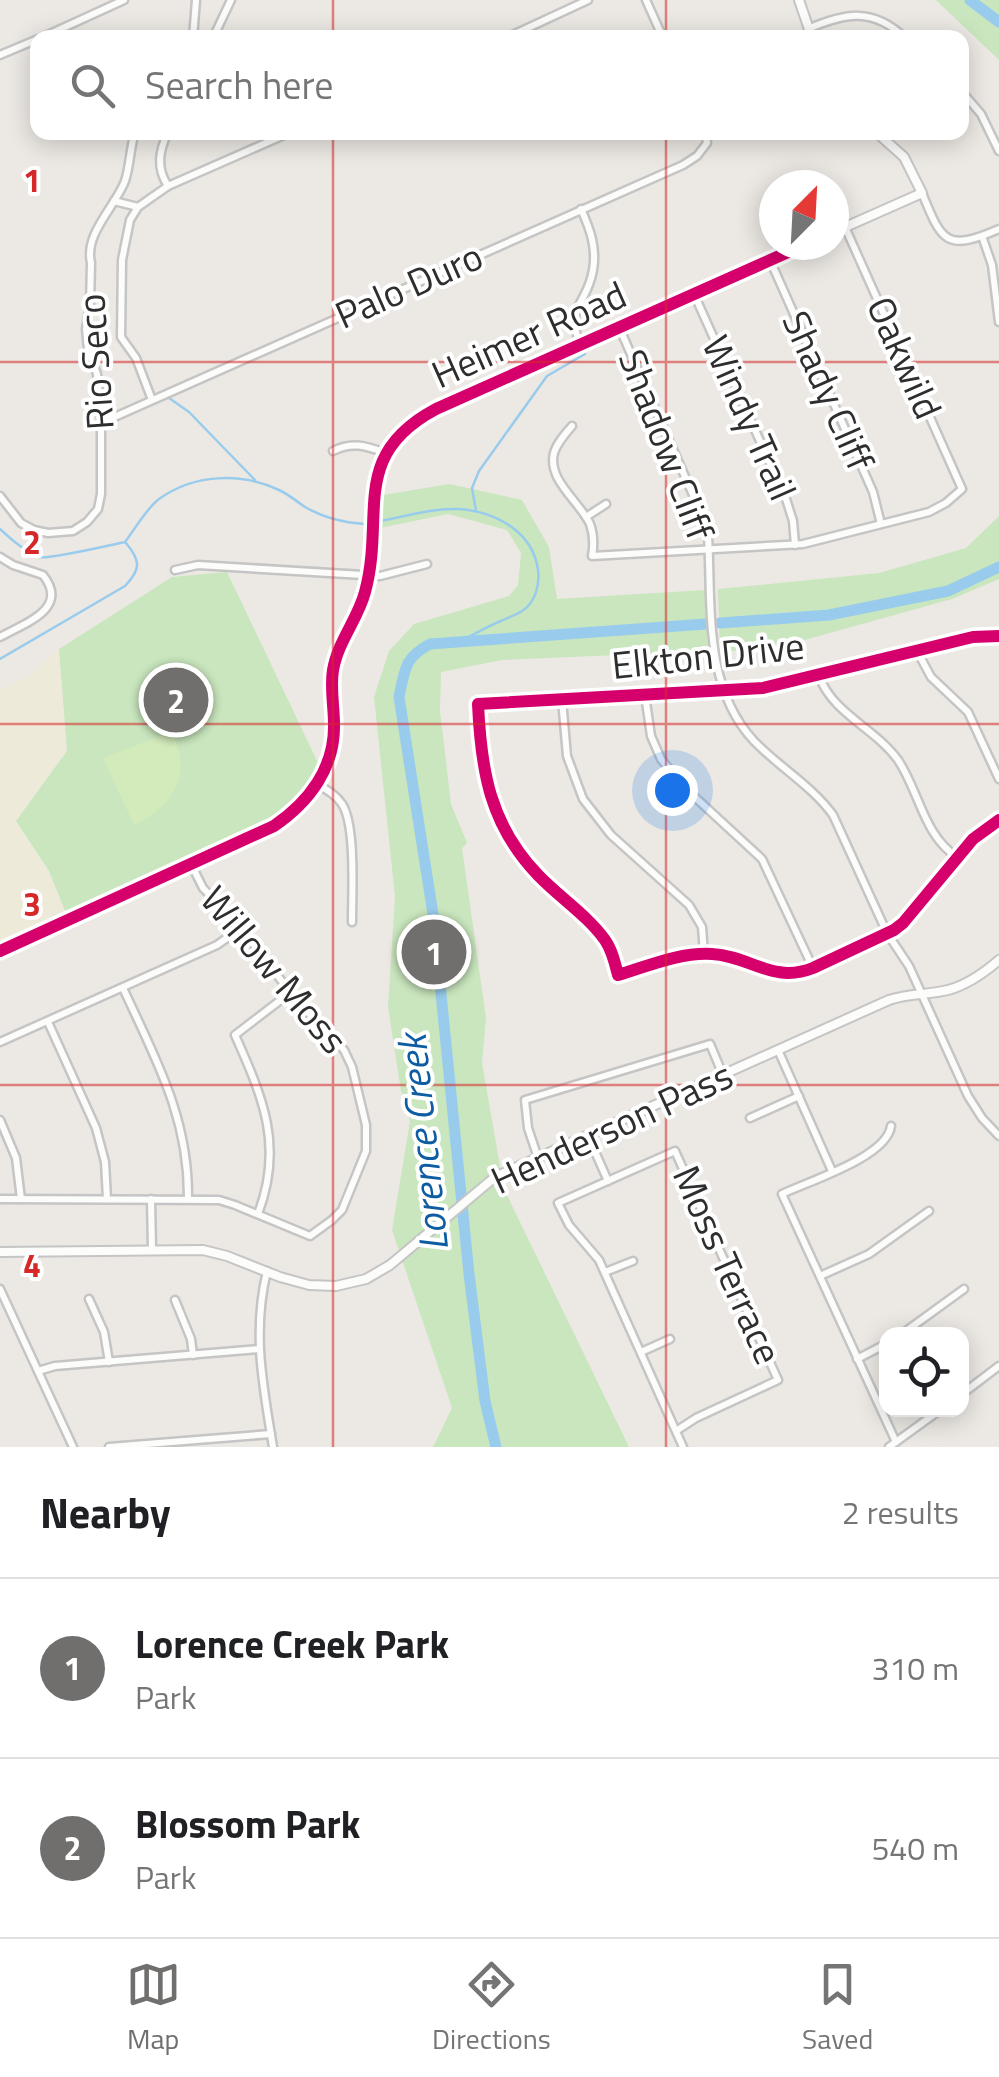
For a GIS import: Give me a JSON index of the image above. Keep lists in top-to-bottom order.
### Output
{
  "streets": {
    "street": [
      "Palo Duro",
      "Heimer Road",
      "Oakwild",
      "Rio Seco",
      "Shady Cliff",
      "Windy Trail",
      "Shadow Cliff",
      "Elkton Drive",
      "Willow Moss",
      "Henderson Pass",
      "Moss Terrace"
    ]
  },
  "crossings": [
    ["Palo Duro", "Rio Seco"],
    ["Heimer Road", "Shady Cliff"],
    ["Heimer Road", "Windy Trail"],
    ["Heimer Road", "Shadow Cliff"],
    ["Oakwild", "Shady Cliff"],
    ["Shadow Cliff", "Elkton Drive"],
    ["Shadow Cliff", "Henderson Pass"]
  ],
  "water": ["Lorence Creek"],
  "north": "top right",
  "page": {
    "search": "Search here",
    "pins": ["2", "1"],
    "heading": ["Nearby", "2 results"],
    "list": [
      {
        "mark": "1",
        "name": "Lorence Creek Park",
        "note": "Park",
        "value": "310 m"
      },
      {
        "mark": "2",
        "name": "Blossom Park",
        "note": "Park",
        "value": "540 m"
      }
    ],
    "nav": ["Map", "Directions", "Saved"]
  },
  "grid": {
    "rows": [
      "1",
      "2",
      "3",
      "4"
    ]
  }
}
